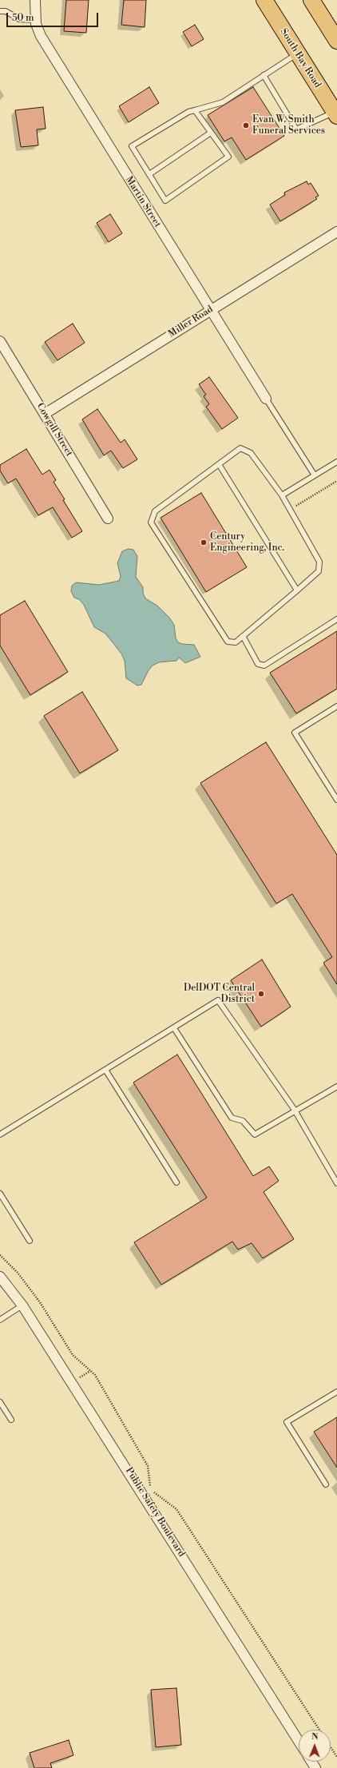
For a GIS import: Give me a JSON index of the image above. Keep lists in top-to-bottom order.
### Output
{
  "streets": {
    "highway": ["South Bay Road"],
    "street": [
      "Martin Street",
      "Miller Road",
      "Cowgill Street",
      "Public Safety Boulevard"
    ]
  },
  "crossings": [
    ["Martin Street", "Miller Road"],
    ["Miller Road", "Cowgill Street"]
  ],
  "places": ["Evan W. Smith Funeral Services", "Century Engineering, Inc.", "DelDOT Central District"],
  "scale_bar": "50 m",
  "north": "top"
}
